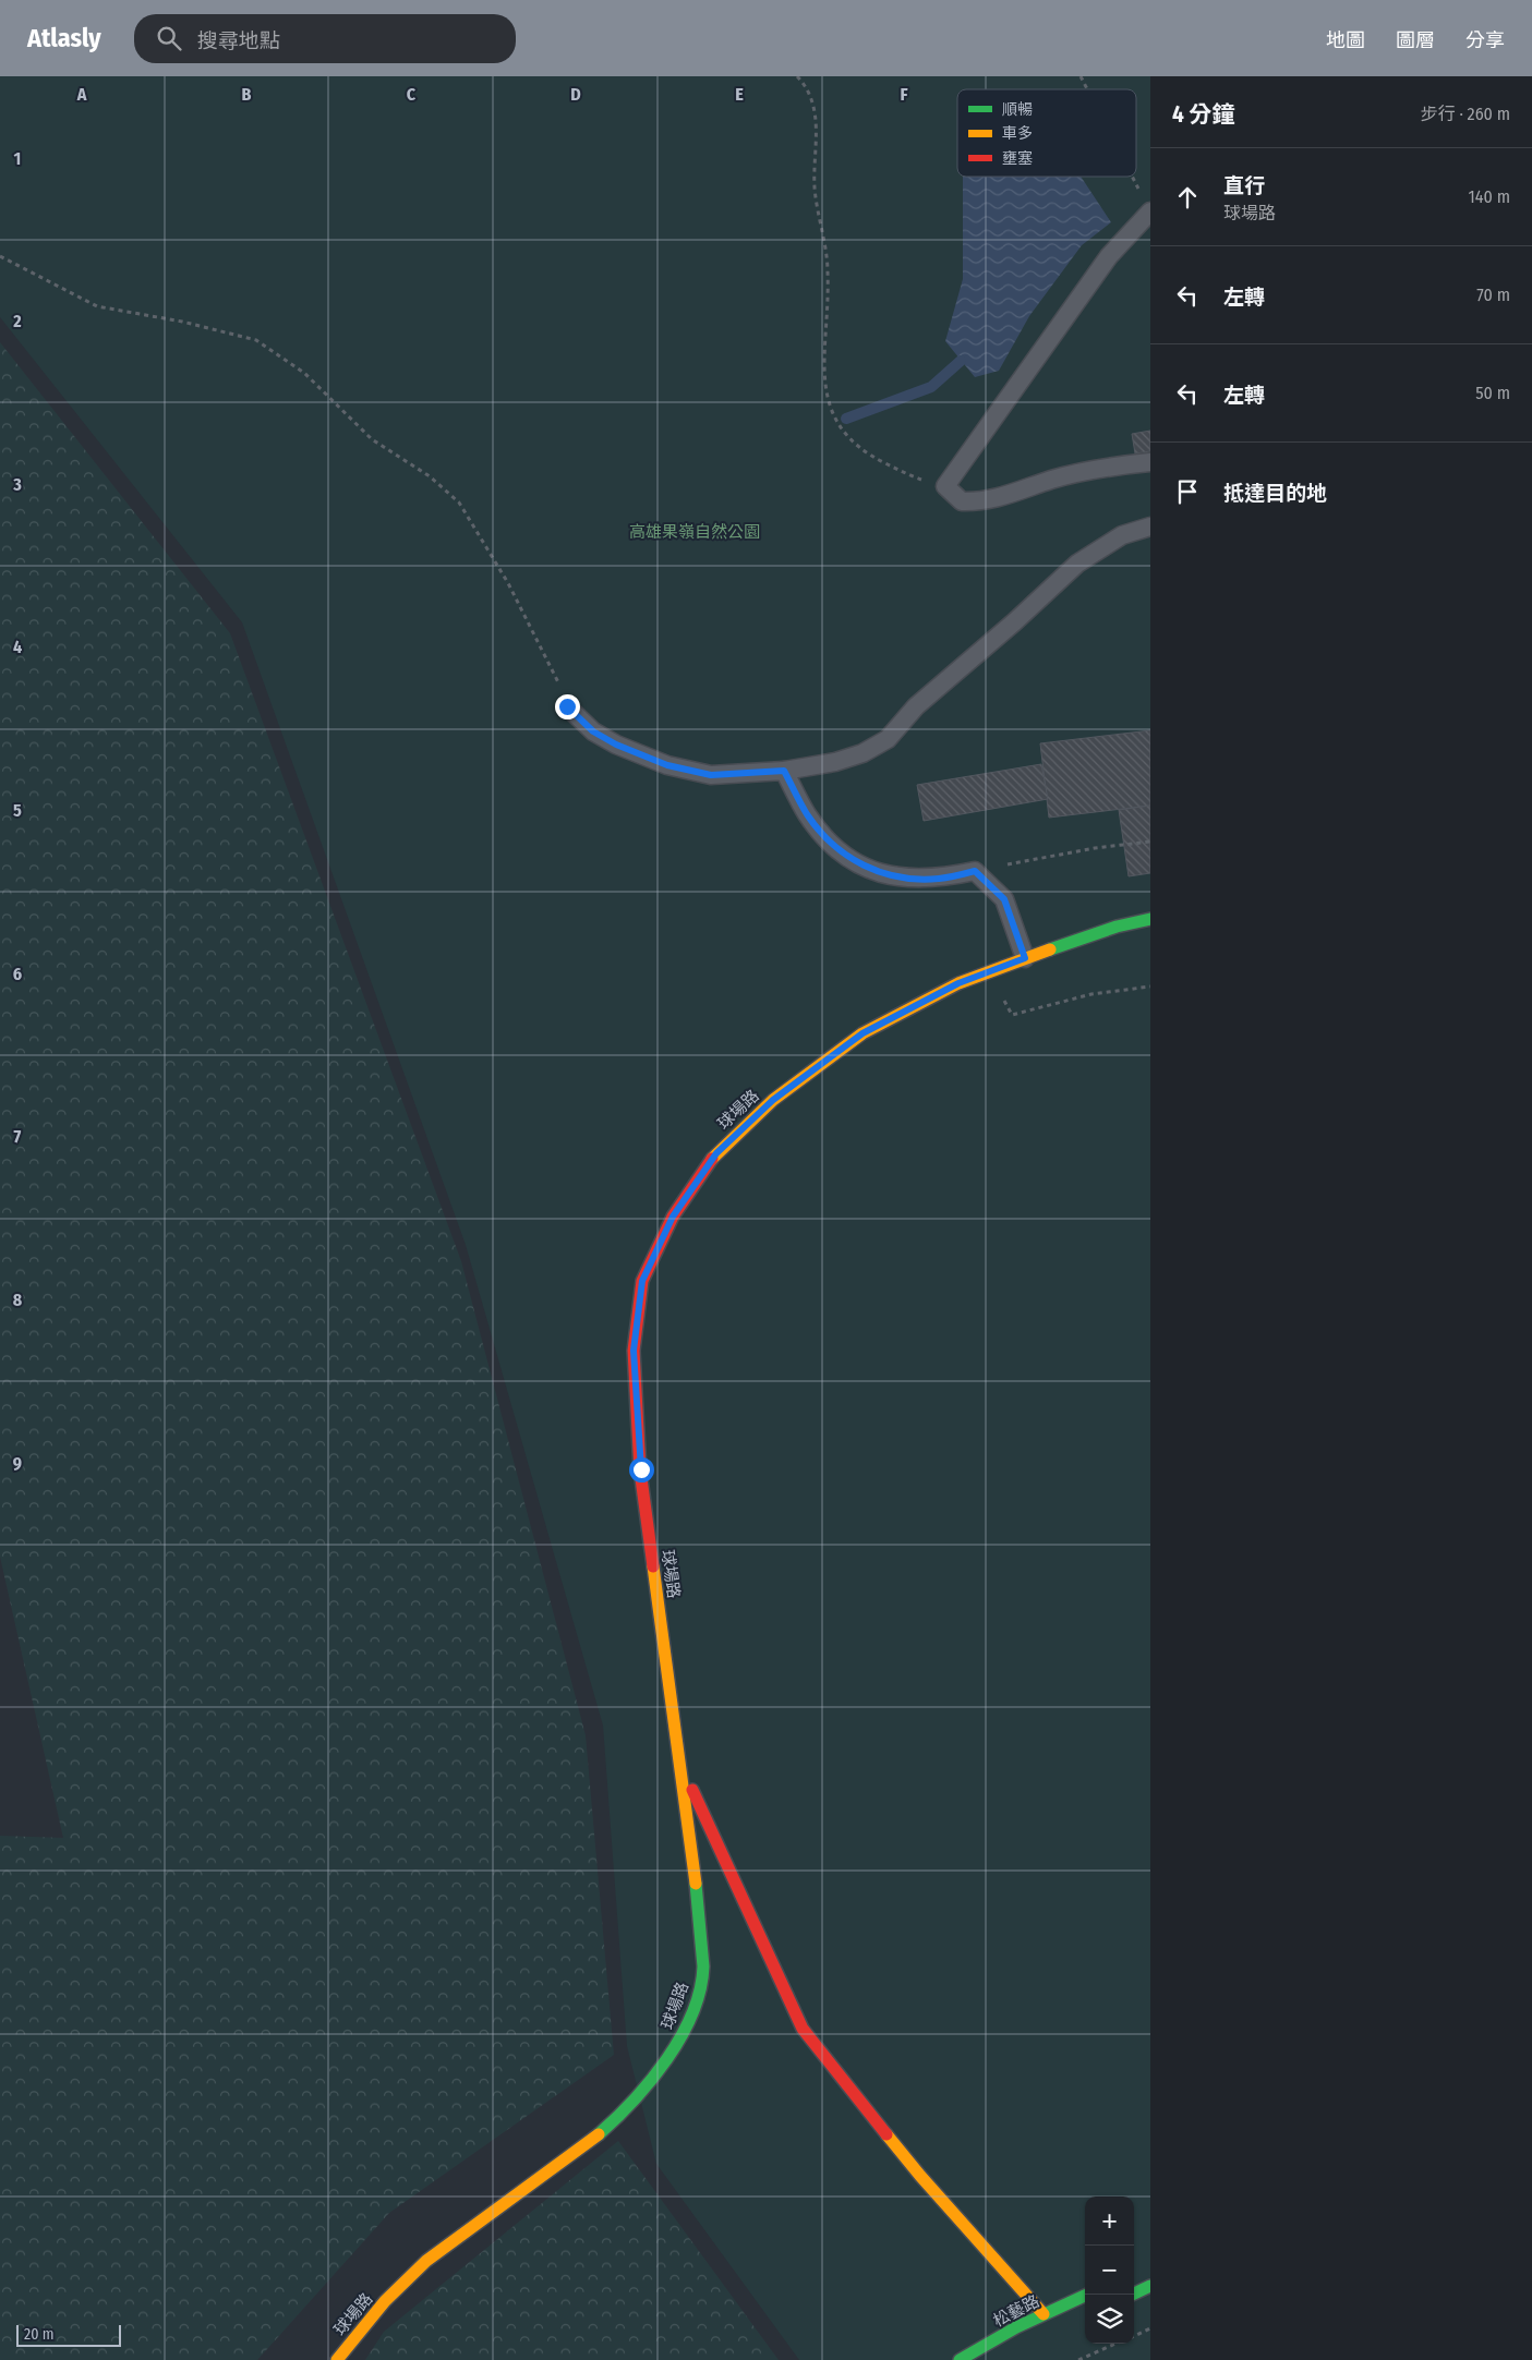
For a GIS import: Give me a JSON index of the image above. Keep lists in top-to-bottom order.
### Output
{
  "streets": {
    "street": ["球場路", "松藝路"]
  },
  "parks": ["高雄果嶺自然公園"],
  "legend": ["順暢", "車多", "壅塞"],
  "scale_bar": "20 m",
  "page": {
    "header": "Atlasly",
    "search": "搜尋地點",
    "nav": ["地圖", "圖層", "分享"],
    "heading": ["4 分鐘", "步行 · 260 m"],
    "list": [
      ["直行", "球場路", "140 m"],
      ["左轉", "70 m"],
      ["左轉", "50 m"],
      "抵達目的地"
    ],
    "map_buttons": ["+", "−"],
    "scale": "20 m"
  },
  "grid": {
    "columns": [
      "A",
      "B",
      "C",
      "D",
      "E",
      "F"
    ],
    "rows": [
      "1",
      "2",
      "3",
      "4",
      "5",
      "6",
      "7",
      "8",
      "9"
    ]
  }
}
